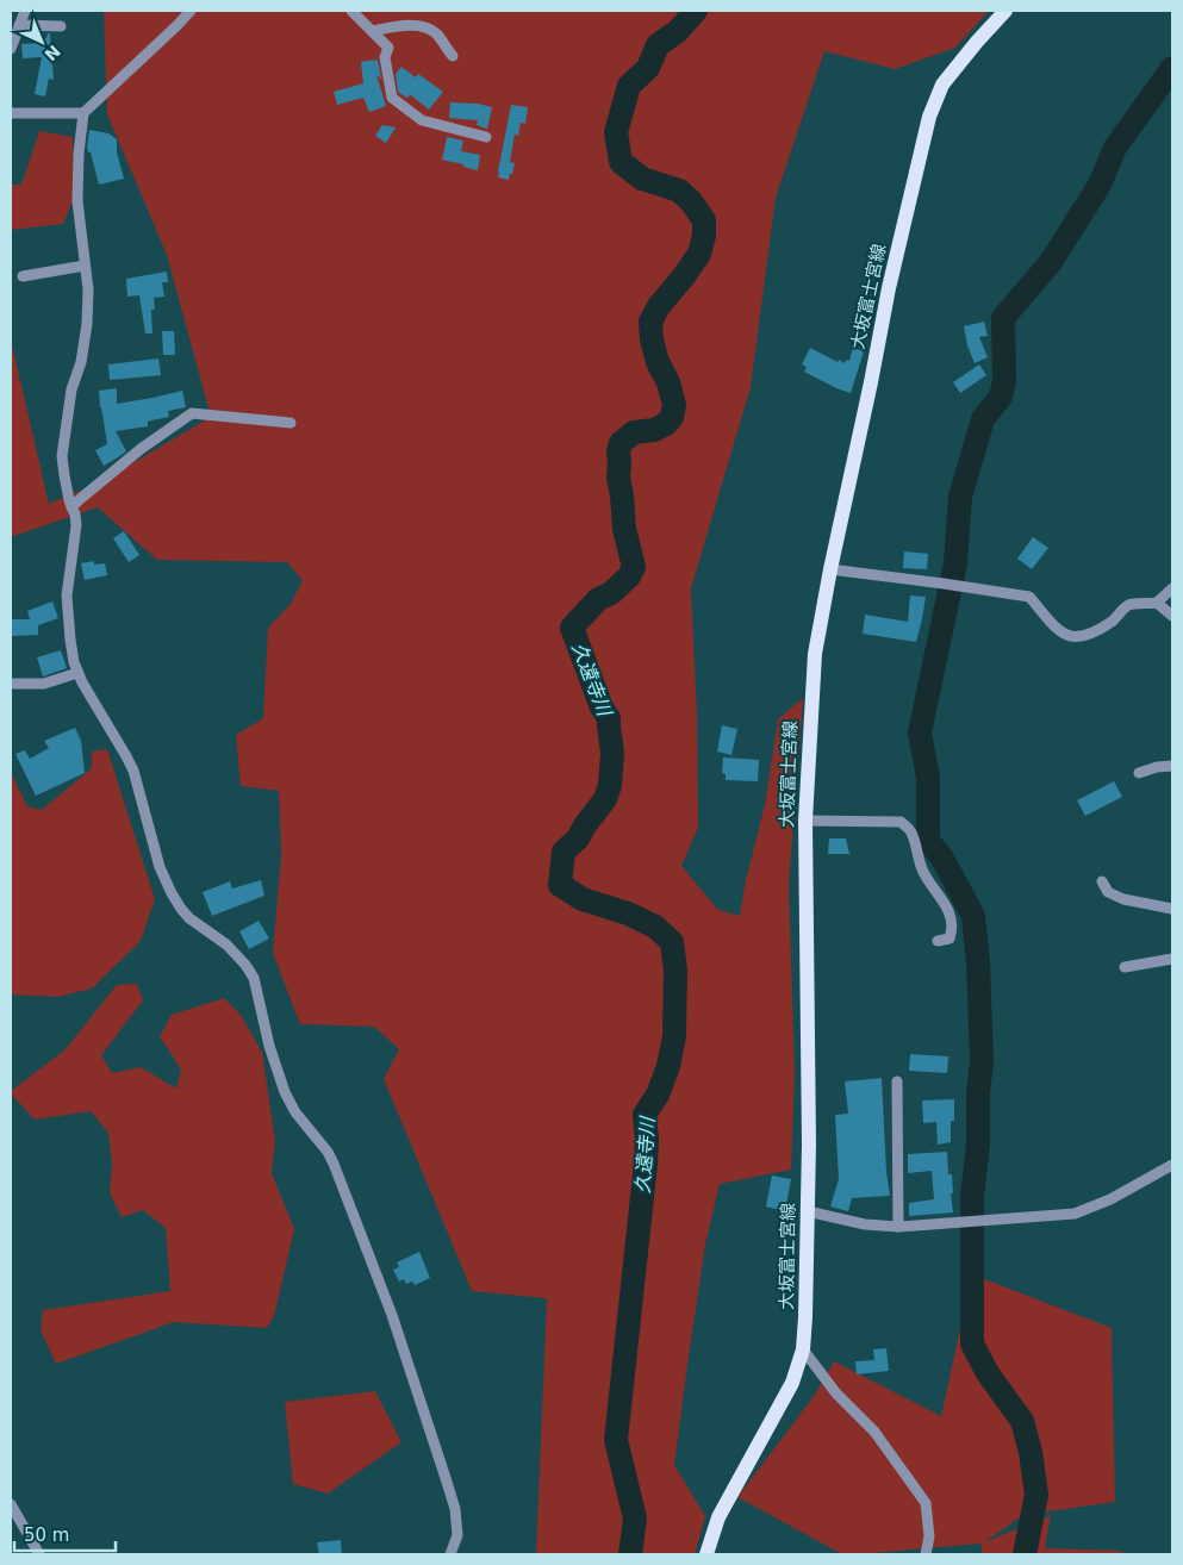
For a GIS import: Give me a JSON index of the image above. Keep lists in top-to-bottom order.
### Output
{
  "streets": {
    "main road": ["大坂富士宮線"]
  },
  "water": ["久遠寺川"],
  "scale_bar": "50 m",
  "north": "bottom right"
}
